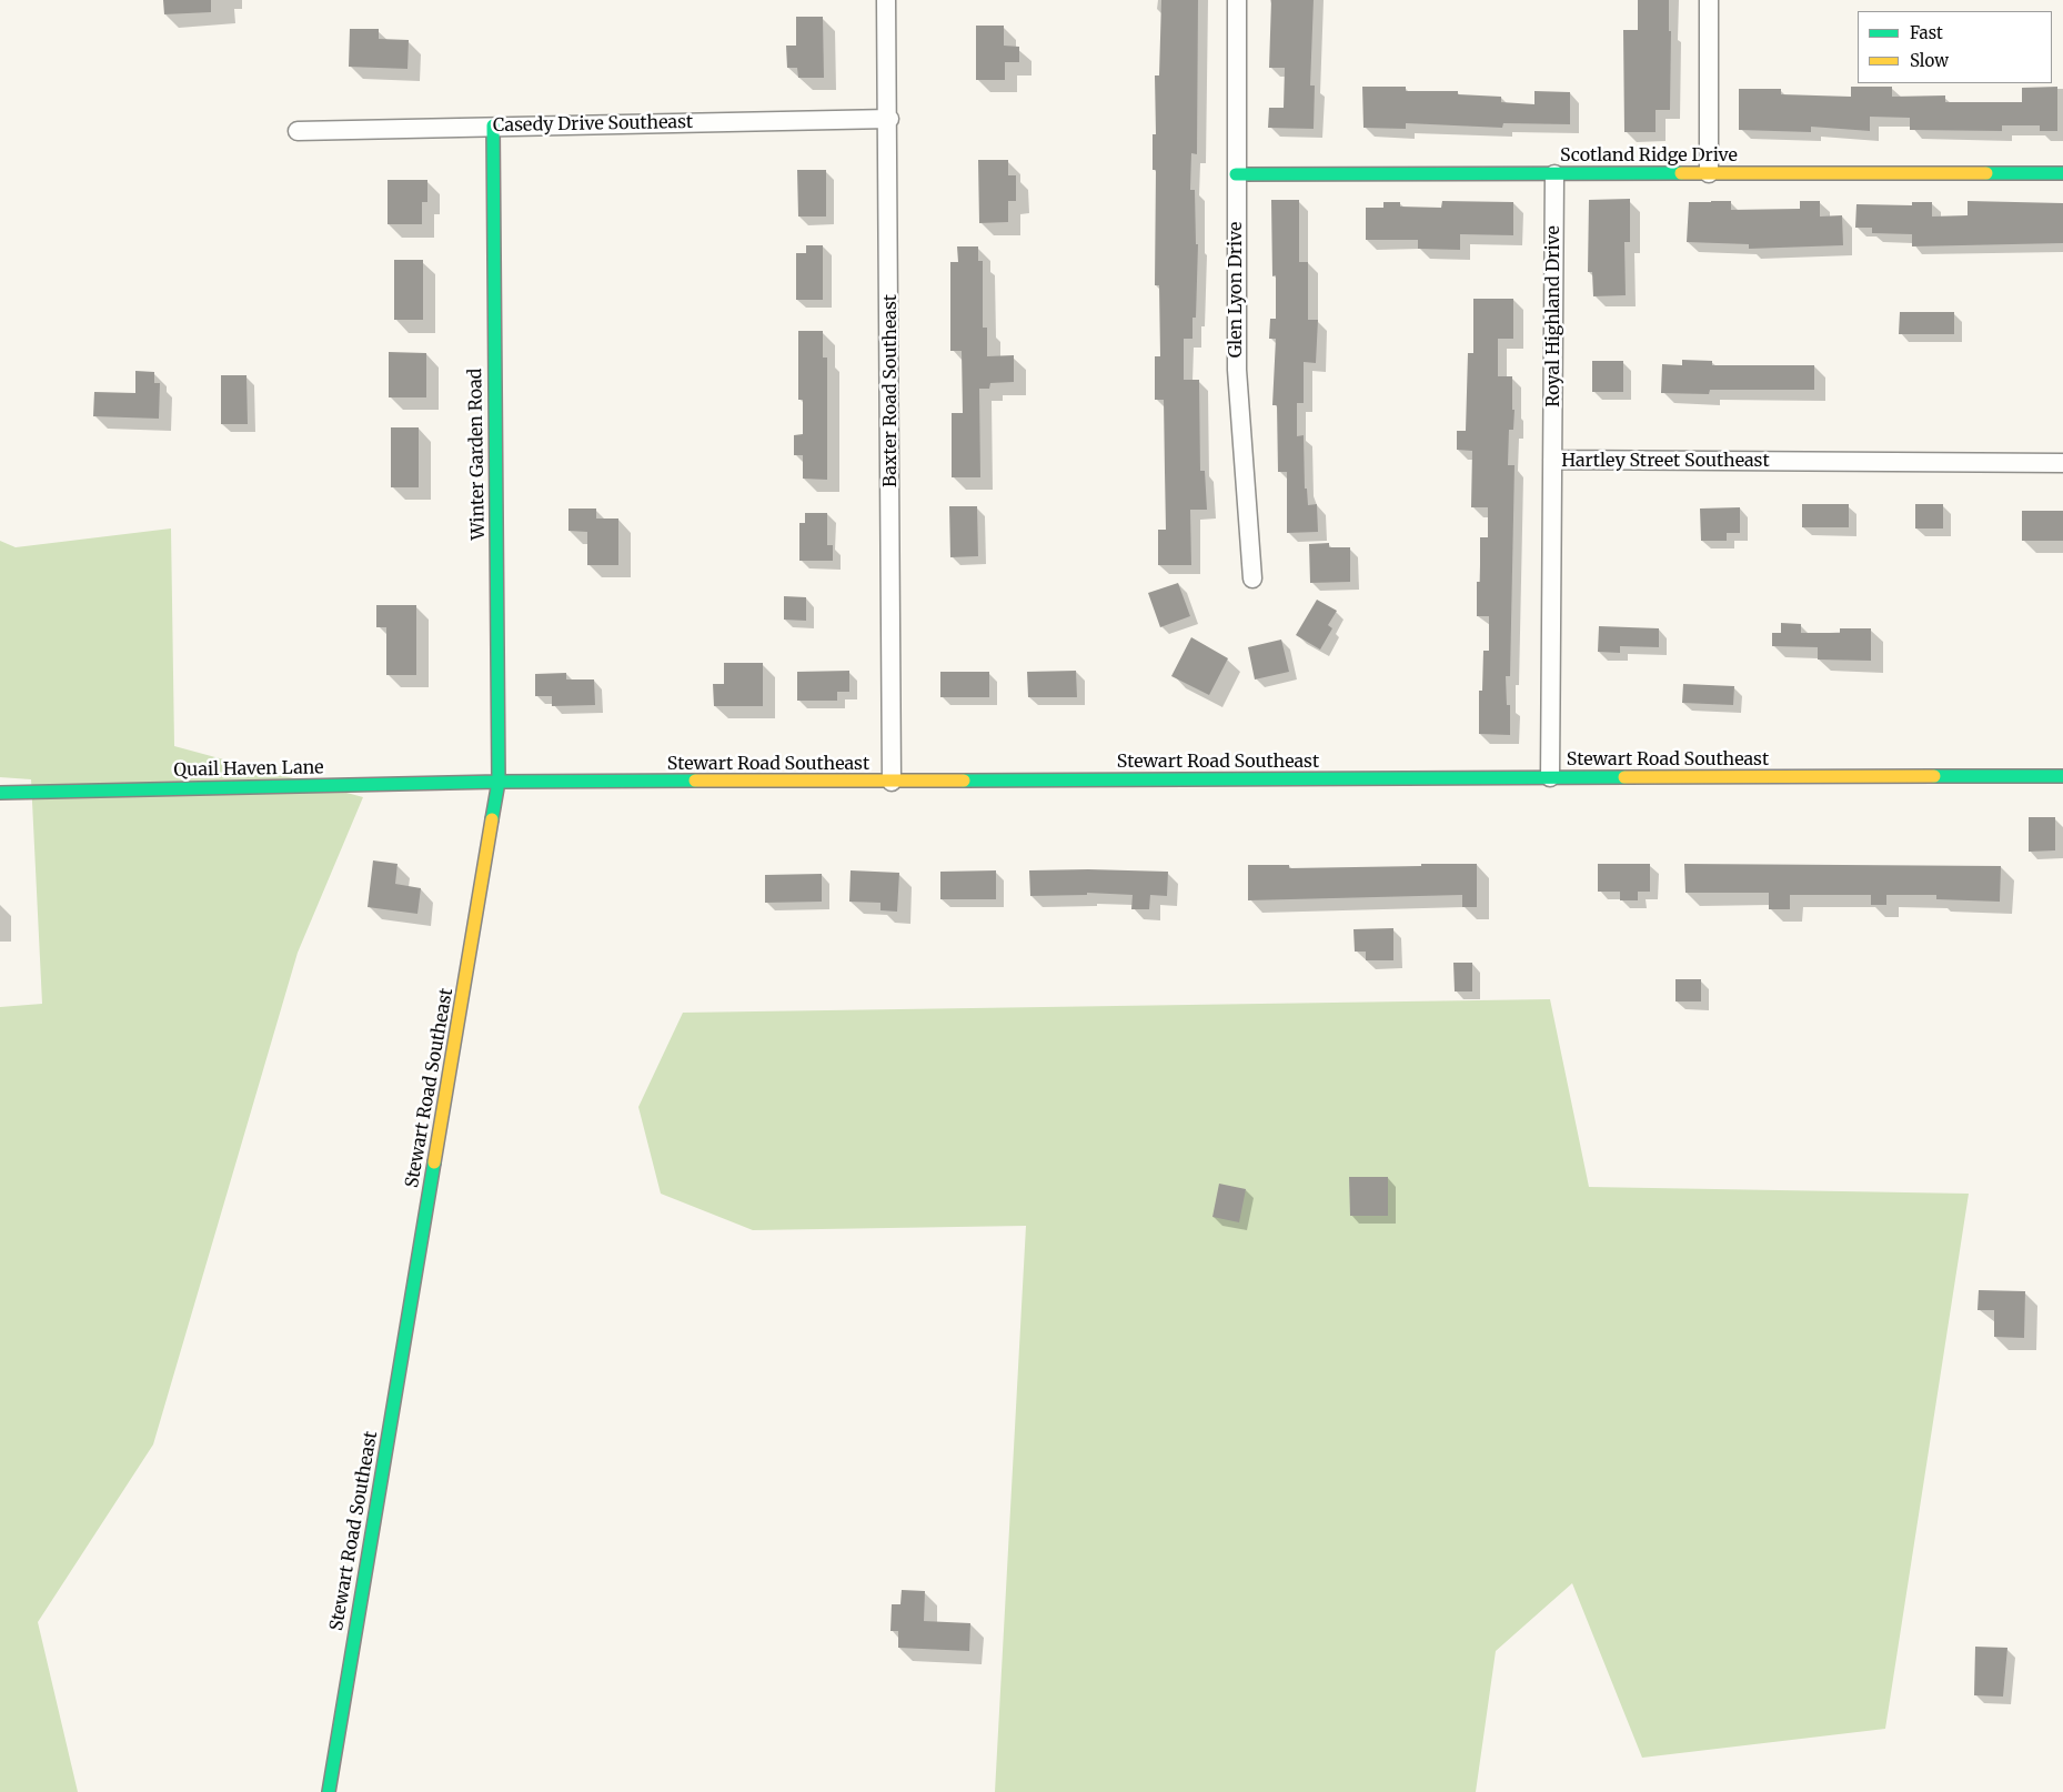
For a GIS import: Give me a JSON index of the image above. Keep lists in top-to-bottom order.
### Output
{
  "streets": {
    "street": [
      "Casedy Drive Southeast",
      "Scotland Ridge Drive",
      "Glen Lyon Drive",
      "Royal Highland Drive",
      "Baxter Road Southeast",
      "Winter Garden Road",
      "Hartley Street Southeast",
      "Stewart Road Southeast",
      "Quail Haven Lane"
    ]
  },
  "crossings": [
    ["Casedy Drive Southeast", "Baxter Road Southeast"],
    ["Casedy Drive Southeast", "Winter Garden Road"],
    ["Scotland Ridge Drive", "Glen Lyon Drive"],
    ["Scotland Ridge Drive", "Royal Highland Drive"],
    ["Royal Highland Drive", "Hartley Street Southeast"],
    ["Baxter Road Southeast", "Stewart Road Southeast"],
    ["Winter Garden Road", "Stewart Road Southeast"],
    ["Winter Garden Road", "Quail Haven Lane"],
    ["Hartley Street Southeast", "Stewart Road Southeast"],
    ["Stewart Road Southeast", "Quail Haven Lane"]
  ],
  "legend": ["Fast", "Slow"]
}
